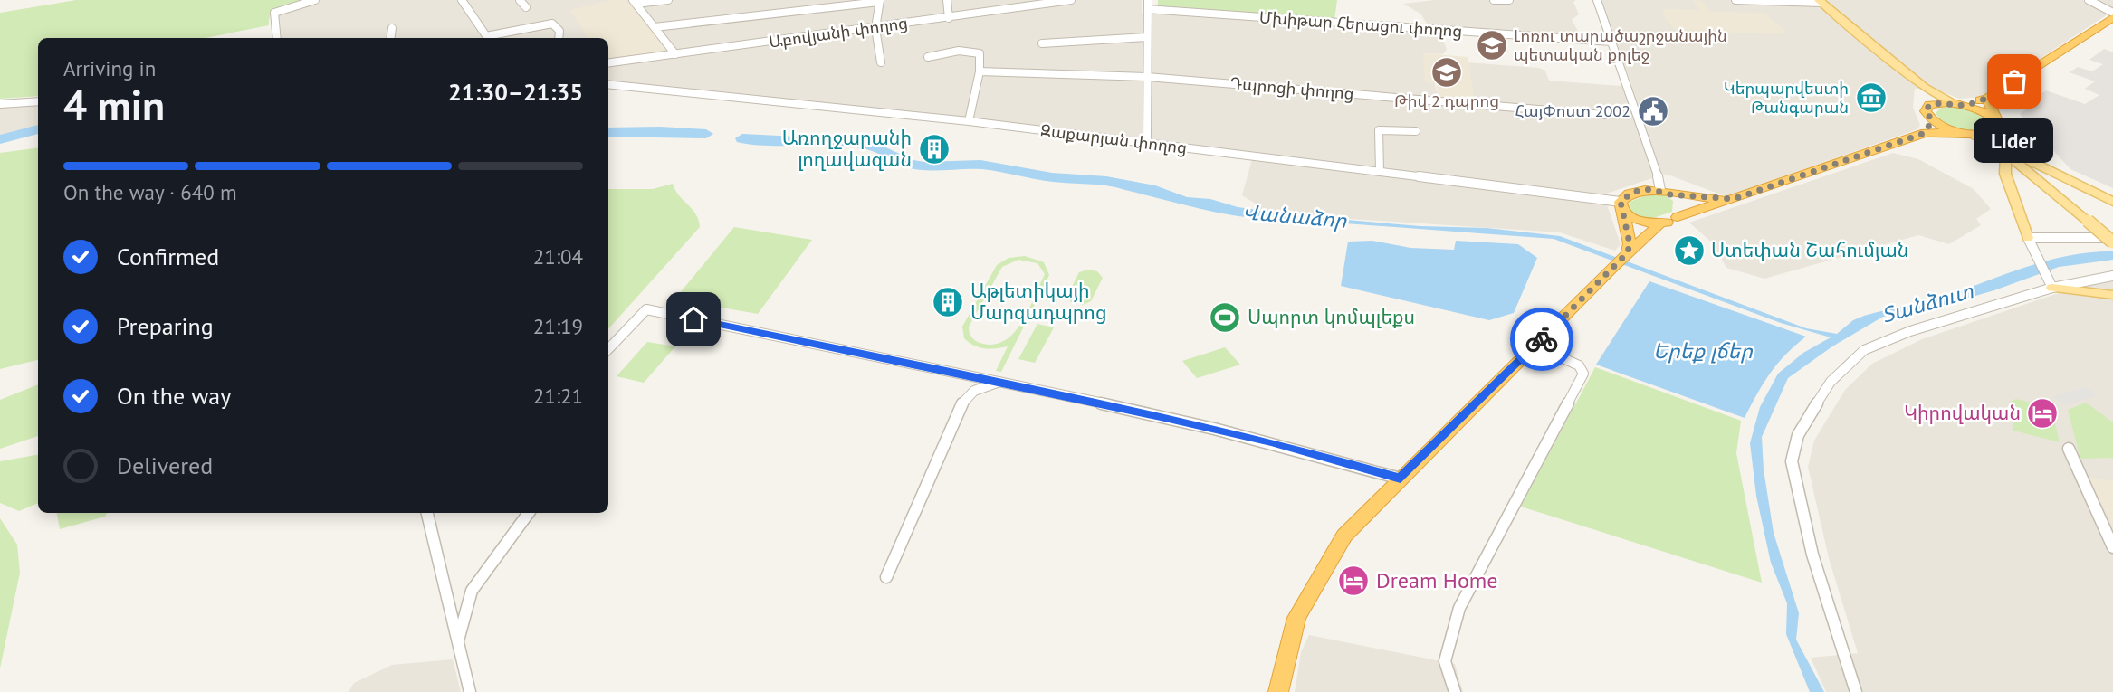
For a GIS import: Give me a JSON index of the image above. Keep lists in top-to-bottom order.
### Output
{
  "streets": {
    "street": [
      "Մխիթար Հերացու փողոց",
      "Աբովյանի փողոց",
      "Դպրոցի փողոց",
      "Զաքարյան փողոց"
    ]
  },
  "water": ["Վանաձոր", "Տանձուտ", "Երեք լճեր"],
  "places": {
    "school or university": ["Լոռու տարածաշրջանային պետական քոլեջ", "Թիվ 2 դպրոց"],
    "other": ["Lider"],
    "museum": ["Կերպարվեստի Թանգարան"],
    "public building": ["ՀայՓոստ 2002"],
    "building": ["Առողջարանի լողավազան", "Աթլետիկայի Մարզադպրոց"],
    "place": ["Ստեփան Շահումյան"],
    "sports": ["Սպորտ կոմպլեքս"],
    "hotel": ["Կիրովական", "Dream Home"]
  },
  "page": {
    "heading": ["4 min", "Arriving in", "21:30–21:35"],
    "bubble": "Lider",
    "bar": "On the way · 640 m",
    "list": [
      ["Confirmed", "21:04"],
      ["Preparing", "21:19"],
      ["On the way", "21:21"],
      "Delivered"
    ]
  }
}
